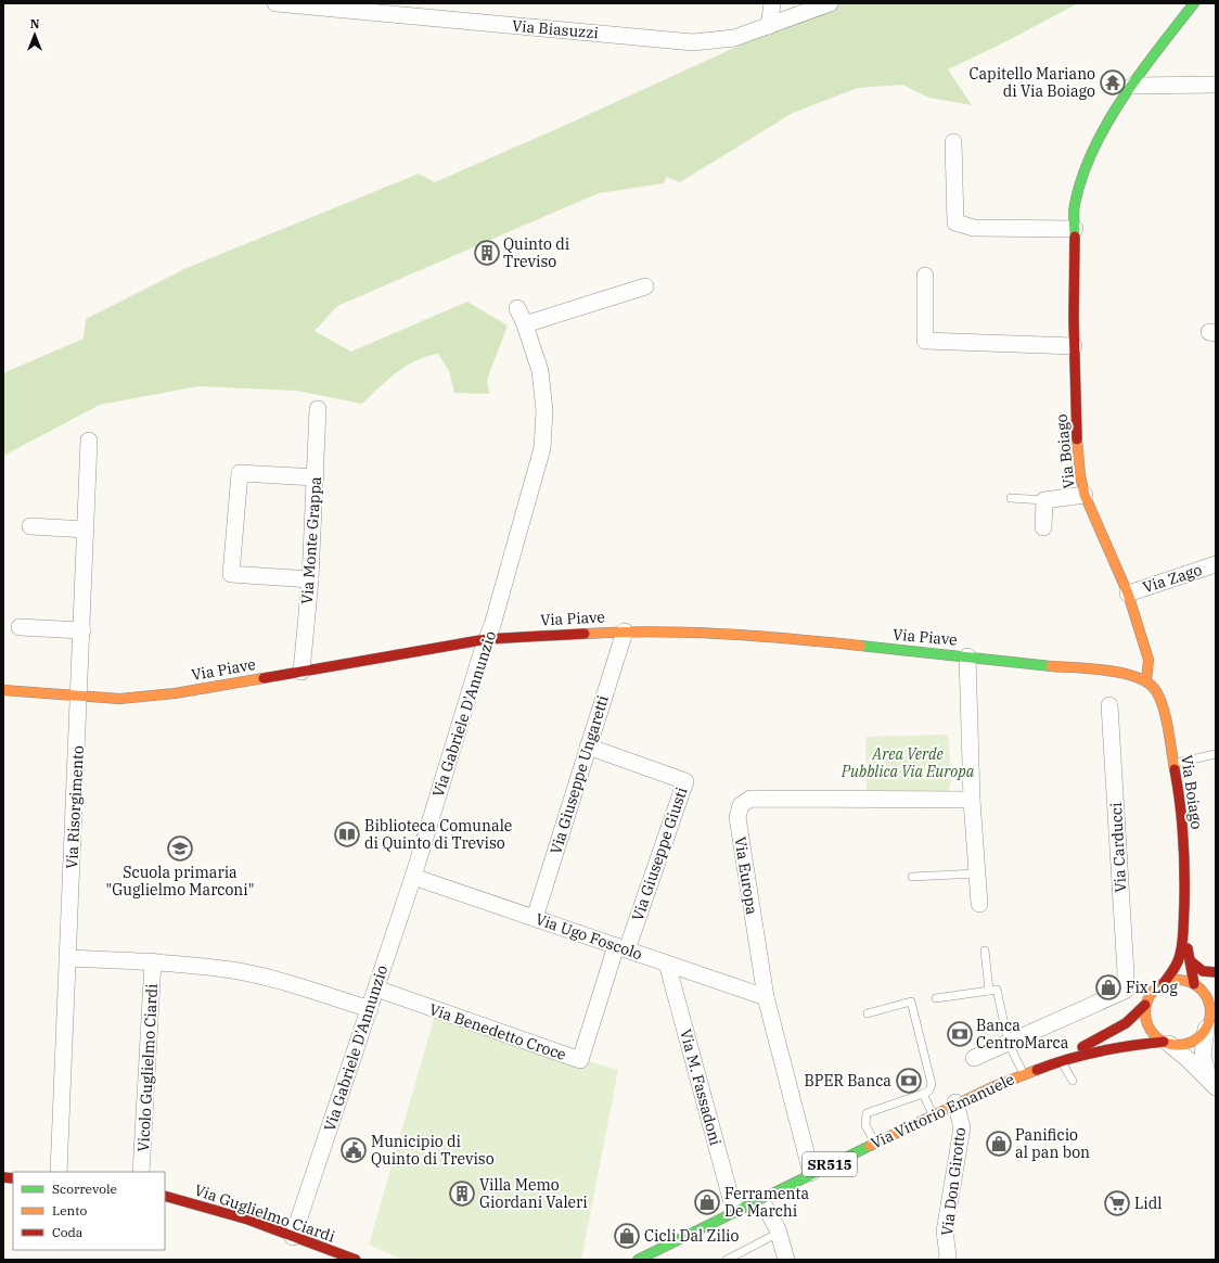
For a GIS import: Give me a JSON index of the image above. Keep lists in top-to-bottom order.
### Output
{
  "streets": {
    "main road": [
      "Via Boiago",
      "Via Piave",
      "Via Vittorio Emanuele",
      "SR515",
      "Via Guglielmo Ciardi"
    ],
    "street": [
      "Via Biasuzzi",
      "Via Monte Grappa",
      "Via Zago",
      "Via Gabriele D'Annunzio",
      "Via Giuseppe Ungaretti",
      "Via Risorgimento",
      "Via Carducci",
      "Via Giuseppe Giusti",
      "Via Europa",
      "Via Ugo Foscolo",
      "Via Benedetto Croce",
      "Vicolo Guglielmo Ciardi",
      "Via M. Fassadoni",
      "Via Don Girotto"
    ]
  },
  "crossings": [
    ["Via Boiago", "Via Zago"],
    ["Via Boiago", "Via Piave"],
    ["Via Boiago", "Via Vittorio Emanuele"],
    ["Via Monte Grappa", "Via Piave"],
    ["Via Piave", "Via Gabriele D'Annunzio"],
    ["Via Piave", "Via Giuseppe Ungaretti"],
    ["Via Piave", "Via Risorgimento"],
    ["Via Gabriele D'Annunzio", "Via Ugo Foscolo"],
    ["Via Gabriele D'Annunzio", "Via Benedetto Croce"],
    ["Via Gabriele D'Annunzio", "Via Guglielmo Ciardi"],
    ["Via Giuseppe Ungaretti", "Via Giuseppe Giusti"],
    ["Via Giuseppe Ungaretti", "Via Ugo Foscolo"],
    ["Via Giuseppe Giusti", "Via Ugo Foscolo"],
    ["Via Giuseppe Giusti", "Via Benedetto Croce"],
    ["Via Europa", "Via Ugo Foscolo"],
    ["Via Europa", "Via Vittorio Emanuele"],
    ["Via Ugo Foscolo", "Via Benedetto Croce"],
    ["Via Ugo Foscolo", "Via M. Fassadoni"],
    ["Via M. Fassadoni", "Via Vittorio Emanuele"],
    ["Via Vittorio Emanuele", "Via Don Girotto"]
  ],
  "parks": ["Area Verde Pubblica Via Europa"],
  "places": {
    "temple": ["Capitello Mariano di Via Boiago"],
    "building": ["Quinto di Treviso", "Villa Memo Giordani Valeri"],
    "library": ["Biblioteca Comunale di Quinto di Treviso"],
    "school or university": ["Scuola primaria \"Guglielmo Marconi\""],
    "shop": [
      "Fix Log",
      "Panificio al pan bon",
      "Ferramenta De Marchi",
      "Cicli Dal Zilio"
    ],
    "bank": ["Banca CentroMarca", "BPER Banca"],
    "public building": ["Municipio di Quinto di Treviso"],
    "supermarket": ["Lidl"]
  },
  "legend": ["Scorrevole", "Lento", "Coda"],
  "north": "top"
}
